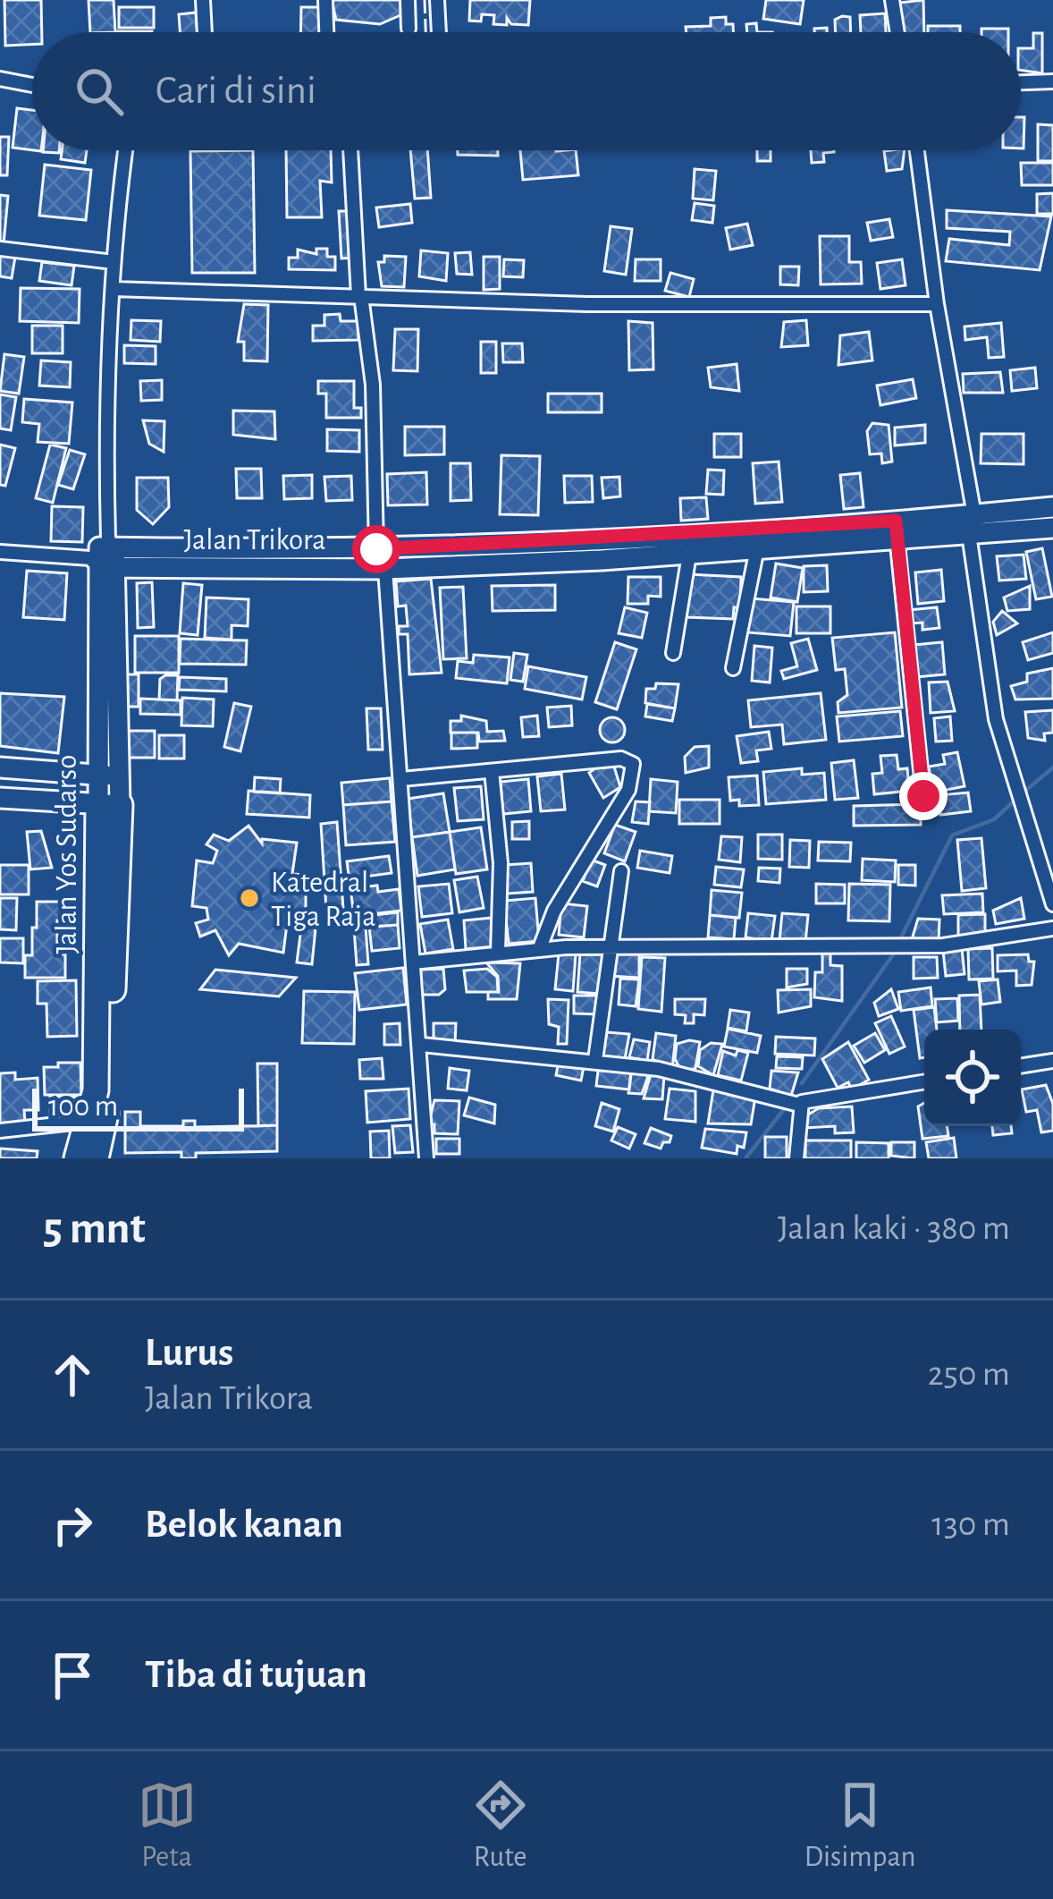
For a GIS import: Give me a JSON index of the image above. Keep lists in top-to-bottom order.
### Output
{
  "streets": {
    "highway": ["Jalan Yos Sudarso"],
    "main road": ["Jalan Trikora"]
  },
  "crossings": [
    ["Jalan Trikora", "Jalan Yos Sudarso"]
  ],
  "places": ["Katedral Tiga Raja"],
  "scale_bar": "100 m",
  "page": {
    "search": "Cari di sini",
    "scale": "100 m",
    "heading": ["5 mnt", "Jalan kaki · 380 m"],
    "list": [
      ["Lurus", "Jalan Trikora", "250 m"],
      ["Belok kanan", "130 m"],
      "Tiba di tujuan"
    ],
    "nav": ["Peta", "Rute", "Disimpan"]
  }
}
